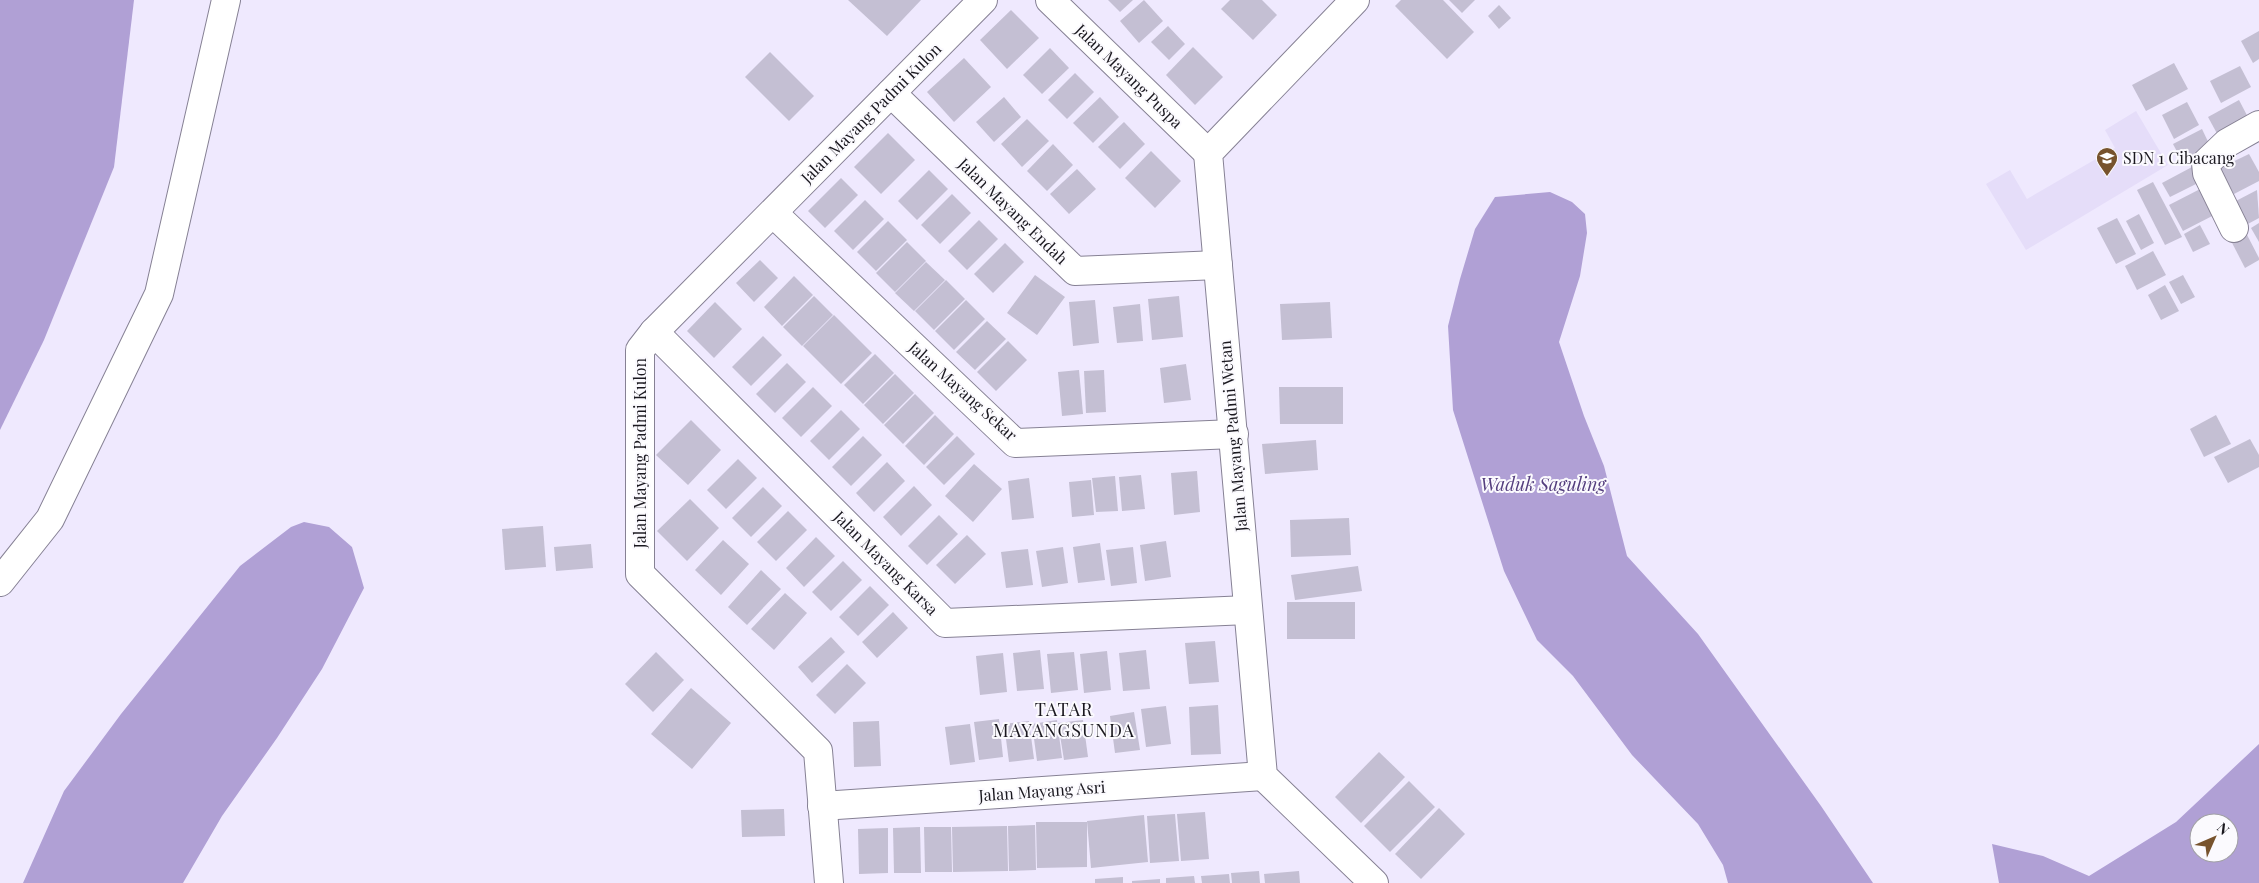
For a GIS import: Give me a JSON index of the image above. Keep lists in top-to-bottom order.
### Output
{
  "streets": {
    "street": [
      "Jalan Mayang Puspa",
      "Jalan Mayang Padmi Kulon",
      "Jalan Mayang Endah",
      "Jalan Mayang Sekar",
      "Jalan Mayang Padmi Wetan",
      "Jalan Mayang Karsa",
      "Jalan Mayang Asri"
    ]
  },
  "crossings": [
    ["Jalan Mayang Puspa", "Jalan Mayang Padmi Wetan"],
    ["Jalan Mayang Padmi Kulon", "Jalan Mayang Endah"],
    ["Jalan Mayang Padmi Kulon", "Jalan Mayang Sekar"],
    ["Jalan Mayang Padmi Kulon", "Jalan Mayang Karsa"],
    ["Jalan Mayang Padmi Kulon", "Jalan Mayang Asri"],
    ["Jalan Mayang Endah", "Jalan Mayang Padmi Wetan"],
    ["Jalan Mayang Sekar", "Jalan Mayang Padmi Wetan"],
    ["Jalan Mayang Padmi Wetan", "Jalan Mayang Karsa"],
    ["Jalan Mayang Padmi Wetan", "Jalan Mayang Asri"]
  ],
  "districts": ["TATAR MAYANGSUNDA"],
  "water": ["Waduk Saguling"],
  "places": {
    "school or university": ["SDN 1 Cibacang"]
  },
  "north": "top right"
}
